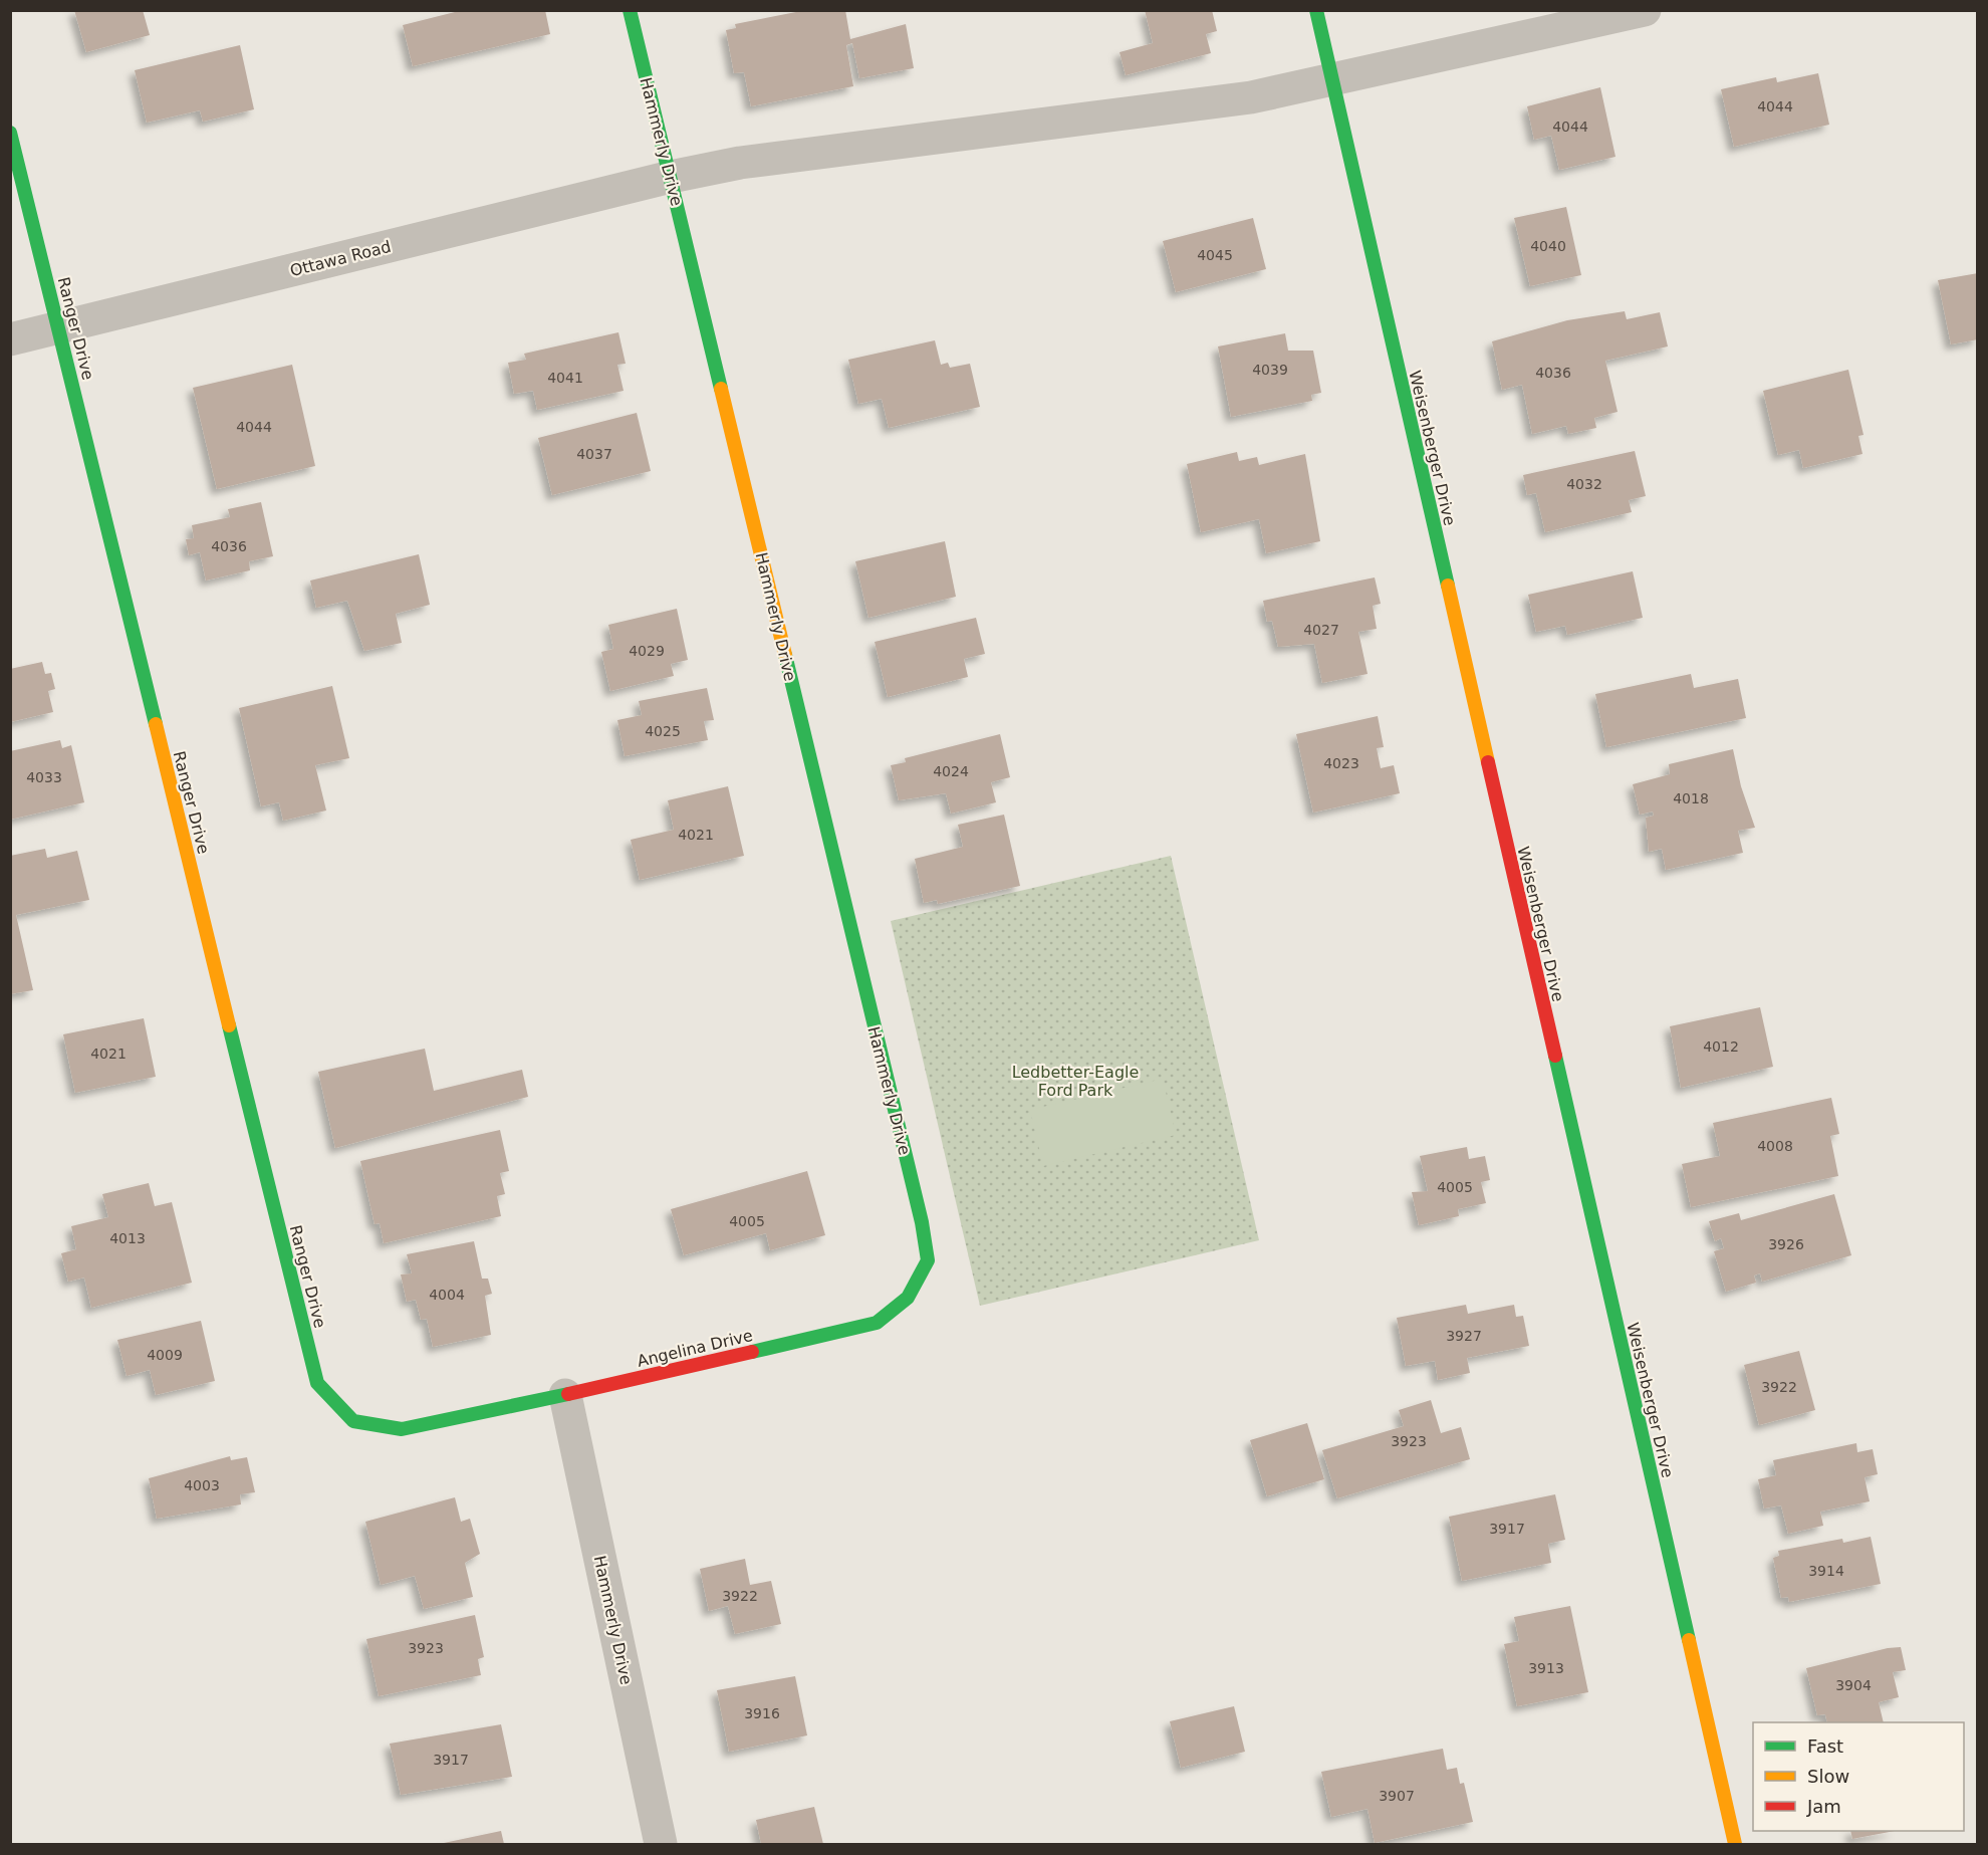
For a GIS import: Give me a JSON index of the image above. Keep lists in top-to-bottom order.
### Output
{
  "streets": {
    "street": [
      "Hammerly Drive",
      "Ottawa Road",
      "Ranger Drive",
      "Weisenberger Drive",
      "Angelina Drive"
    ]
  },
  "crossings": [
    ["Hammerly Drive", "Ottawa Road"],
    ["Hammerly Drive", "Angelina Drive"],
    ["Ottawa Road", "Ranger Drive"],
    ["Ottawa Road", "Weisenberger Drive"],
    ["Ranger Drive", "Angelina Drive"]
  ],
  "parks": ["Ledbetter-Eagle Ford Park"],
  "house_numbers": [
    "4044",
    "4044",
    "4040",
    "4045",
    "4039",
    "4036",
    "4041",
    "4044",
    "4037",
    "4032",
    "4036",
    "4027",
    "4029",
    "4025",
    "4023",
    "4024",
    "4033",
    "4018",
    "4021",
    "4012",
    "4021",
    "4008",
    "4005",
    "4005",
    "4013",
    "3926",
    "4004",
    "3927",
    "4009",
    "3922",
    "3923",
    "4003",
    "3917",
    "3914",
    "3922",
    "3923",
    "3913",
    "3904",
    "3916",
    "3917",
    "3907"
  ],
  "legend": ["Fast", "Slow", "Jam"]
}
